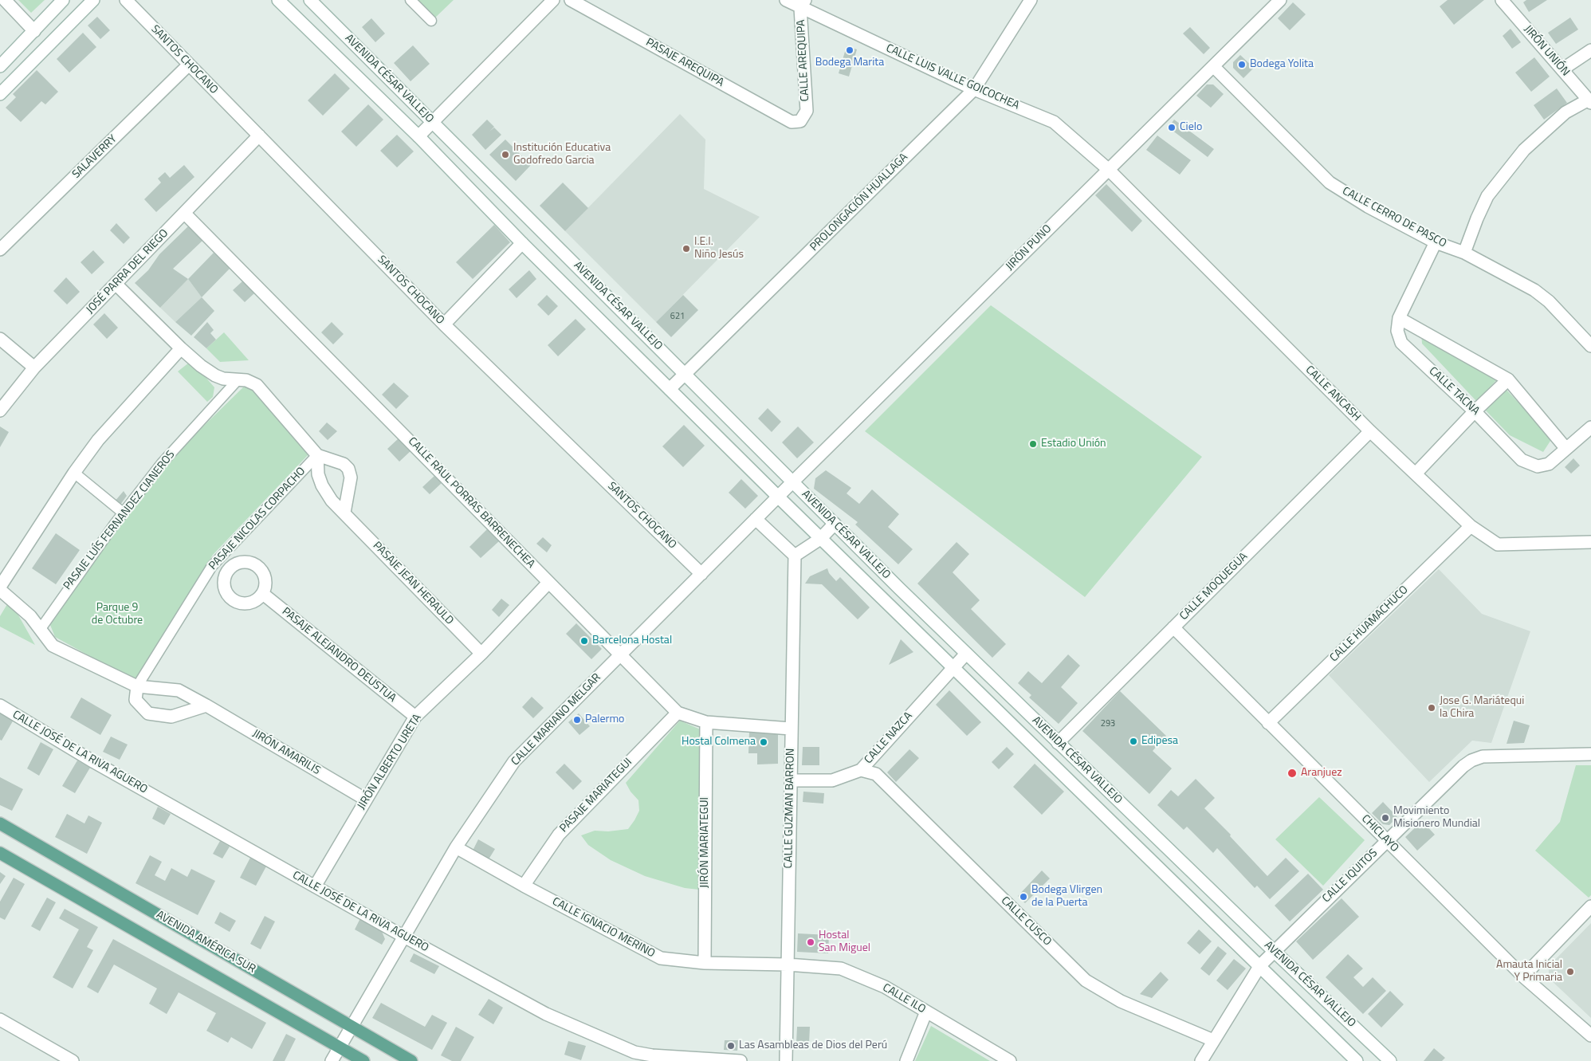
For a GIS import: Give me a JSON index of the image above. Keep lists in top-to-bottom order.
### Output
{
  "streets": {
    "main road": ["AVENIDA AMÉRICA SUR"],
    "street": [
      "JIRÓN UNIÓN",
      "SANTOS CHOCANO",
      "CALLE AREQUIPA",
      "PASAJE AREQUIPA",
      "CALLE LUIS VALLE GOICOCHEA",
      "AVENIDA CÉSAR VALLEJO",
      "SALAVERRY",
      "PROLONGACIÓN HUALLAGA",
      "CALLE CERRO DE PASCO",
      "JIRÓN PUNO",
      "JOSÉ PARRA DEL RIEGO",
      "CALLE TACNA",
      "CALLE ANCASH",
      "CALLE RAUL PORRAS BARRENECHEA",
      "PASAJE NICOLAS CORPACHO",
      "PASAJE LUÍS FERNANDEZ CIANEROS",
      "PASAJE JEAN HERAULD",
      "CALLE MOQUEGUA",
      "CALLE HUAMACHUCO",
      "PASAJE ALEJANDRO DEUSTUA",
      "CALLE MARIANO MELGAR",
      "CALLE NAZCA",
      "CALLE JOSÉ DE LA RIVA AGUERO",
      "JIRÓN AMARILIS",
      "JIRÓN ALBERTO URETA",
      "PASAJE MARIATEGUI",
      "CALLE GUZMAN BARRON",
      "CHICLAYO",
      "JIRÓN MARIATEGUI",
      "CALLE IQUITOS",
      "CALLE CUSCO",
      "CALLE IGNACIO MERINO",
      "CALLE ILO"
    ]
  },
  "crossings": [
    ["SANTOS CHOCANO", "SALAVERRY"],
    ["SANTOS CHOCANO", "JOSÉ PARRA DEL RIEGO"],
    ["SANTOS CHOCANO", "CALLE MARIANO MELGAR"],
    ["CALLE AREQUIPA", "PASAJE AREQUIPA"],
    ["CALLE AREQUIPA", "CALLE LUIS VALLE GOICOCHEA"],
    ["CALLE LUIS VALLE GOICOCHEA", "PROLONGACIÓN HUALLAGA"],
    ["CALLE LUIS VALLE GOICOCHEA", "JIRÓN PUNO"],
    ["CALLE LUIS VALLE GOICOCHEA", "CALLE ANCASH"],
    ["AVENIDA CÉSAR VALLEJO", "PROLONGACIÓN HUALLAGA"],
    ["AVENIDA CÉSAR VALLEJO", "JIRÓN PUNO"],
    ["AVENIDA CÉSAR VALLEJO", "CALLE MOQUEGUA"],
    ["AVENIDA CÉSAR VALLEJO", "CALLE MARIANO MELGAR"],
    ["AVENIDA CÉSAR VALLEJO", "CALLE NAZCA"],
    ["AVENIDA CÉSAR VALLEJO", "CALLE IQUITOS"],
    ["CALLE CERRO DE PASCO", "JIRÓN PUNO"],
    ["CALLE CERRO DE PASCO", "CALLE TACNA"],
    ["JIRÓN PUNO", "CALLE ANCASH"],
    ["JIRÓN PUNO", "CALLE MARIANO MELGAR"],
    ["JOSÉ PARRA DEL RIEGO", "CALLE RAUL PORRAS BARRENECHEA"],
    ["CALLE ANCASH", "CALLE MOQUEGUA"],
    ["CALLE ANCASH", "CALLE HUAMACHUCO"],
    ["CALLE RAUL PORRAS BARRENECHEA", "CALLE MARIANO MELGAR"],
    ["CALLE RAUL PORRAS BARRENECHEA", "JIRÓN ALBERTO URETA"],
    ["CALLE RAUL PORRAS BARRENECHEA", "PASAJE MARIATEGUI"],
    ["CALLE RAUL PORRAS BARRENECHEA", "CALLE GUZMAN BARRON"],
    ["CALLE RAUL PORRAS BARRENECHEA", "JIRÓN MARIATEGUI"],
    ["PASAJE NICOLAS CORPACHO", "PASAJE JEAN HERAULD"],
    ["PASAJE NICOLAS CORPACHO", "JIRÓN AMARILIS"],
    ["PASAJE LUÍS FERNANDEZ CIANEROS", "JIRÓN AMARILIS"],
    ["PASAJE JEAN HERAULD", "JIRÓN ALBERTO URETA"],
    ["CALLE MOQUEGUA", "CHICLAYO"],
    ["CALLE HUAMACHUCO", "CHICLAYO"],
    ["PASAJE ALEJANDRO DEUSTUA", "JIRÓN ALBERTO URETA"],
    ["CALLE MARIANO MELGAR", "CALLE JOSÉ DE LA RIVA AGUERO"],
    ["CALLE MARIANO MELGAR", "CALLE IGNACIO MERINO"],
    ["CALLE MARIANO MELGAR", "AVENIDA AMÉRICA SUR"],
    ["CALLE NAZCA", "CALLE GUZMAN BARRON"],
    ["CALLE NAZCA", "CALLE CUSCO"],
    ["CALLE JOSÉ DE LA RIVA AGUERO", "JIRÓN ALBERTO URETA"],
    ["JIRÓN AMARILIS", "JIRÓN ALBERTO URETA"],
    ["PASAJE MARIATEGUI", "CALLE IGNACIO MERINO"],
    ["CALLE GUZMAN BARRON", "CALLE IGNACIO MERINO"],
    ["CALLE GUZMAN BARRON", "CALLE ILO"],
    ["CHICLAYO", "CALLE IQUITOS"],
    ["JIRÓN MARIATEGUI", "CALLE IGNACIO MERINO"],
    ["CALLE IQUITOS", "CALLE CUSCO"],
    ["CALLE IGNACIO MERINO", "CALLE ILO"]
  ],
  "parks": ["Parque 9 de Octubre"],
  "places": [
    "Bodega Marita",
    "Bodega Yolita",
    "Cielo",
    "Institución Educativa Godofredo Garcia",
    "I.E.I. Niño Jesús",
    "Estadio Unión",
    "Barcelona Hostal",
    "Jose G. Mariátequi la Chira",
    "Palermo",
    "Edipesa",
    "Hostal Colmena",
    "Aranjuez",
    "Movimiento Misionero Mundial",
    "Bodega VIirgen de la Puerta",
    "Hostal San Miguel",
    "Amauta Inicial Y Primaria",
    "Las Asambleas de Dios del Perú"
  ],
  "house_numbers": ["621", "293"]
}
